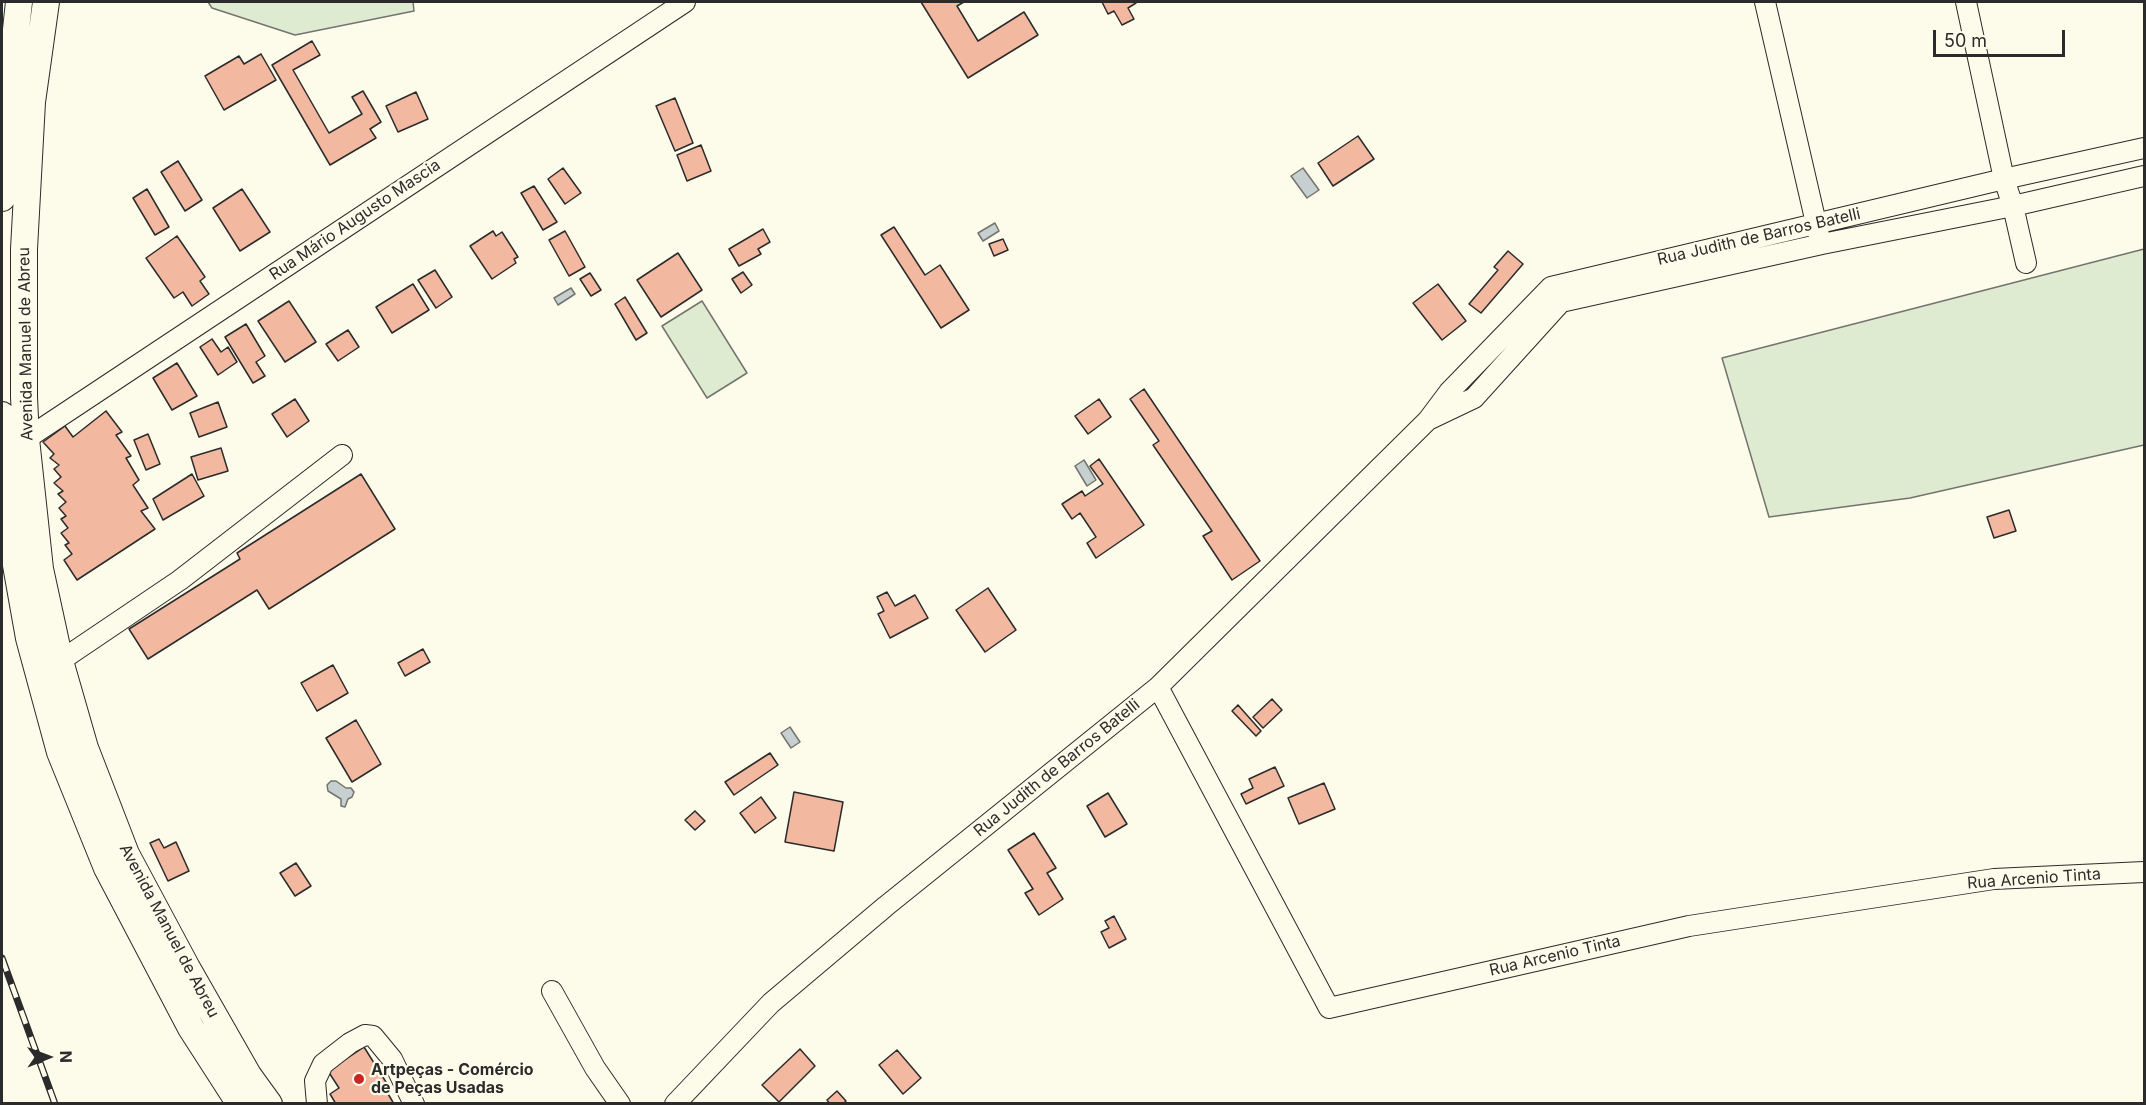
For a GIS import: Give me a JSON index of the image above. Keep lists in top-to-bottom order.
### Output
{
  "streets": {
    "main road": ["Avenida Manuel de Abreu"],
    "street": ["Rua Mário Augusto Mascia", "Rua Judith de Barros Batelli", "Rua Arcenio Tinta"]
  },
  "crossings": [
    ["Rua Mário Augusto Mascia", "Avenida Manuel de Abreu"],
    ["Rua Judith de Barros Batelli", "Rua Arcenio Tinta"]
  ],
  "places": ["Artpeças - Comércio de Peças Usadas"],
  "scale_bar": "50 m",
  "north": "right"
}
